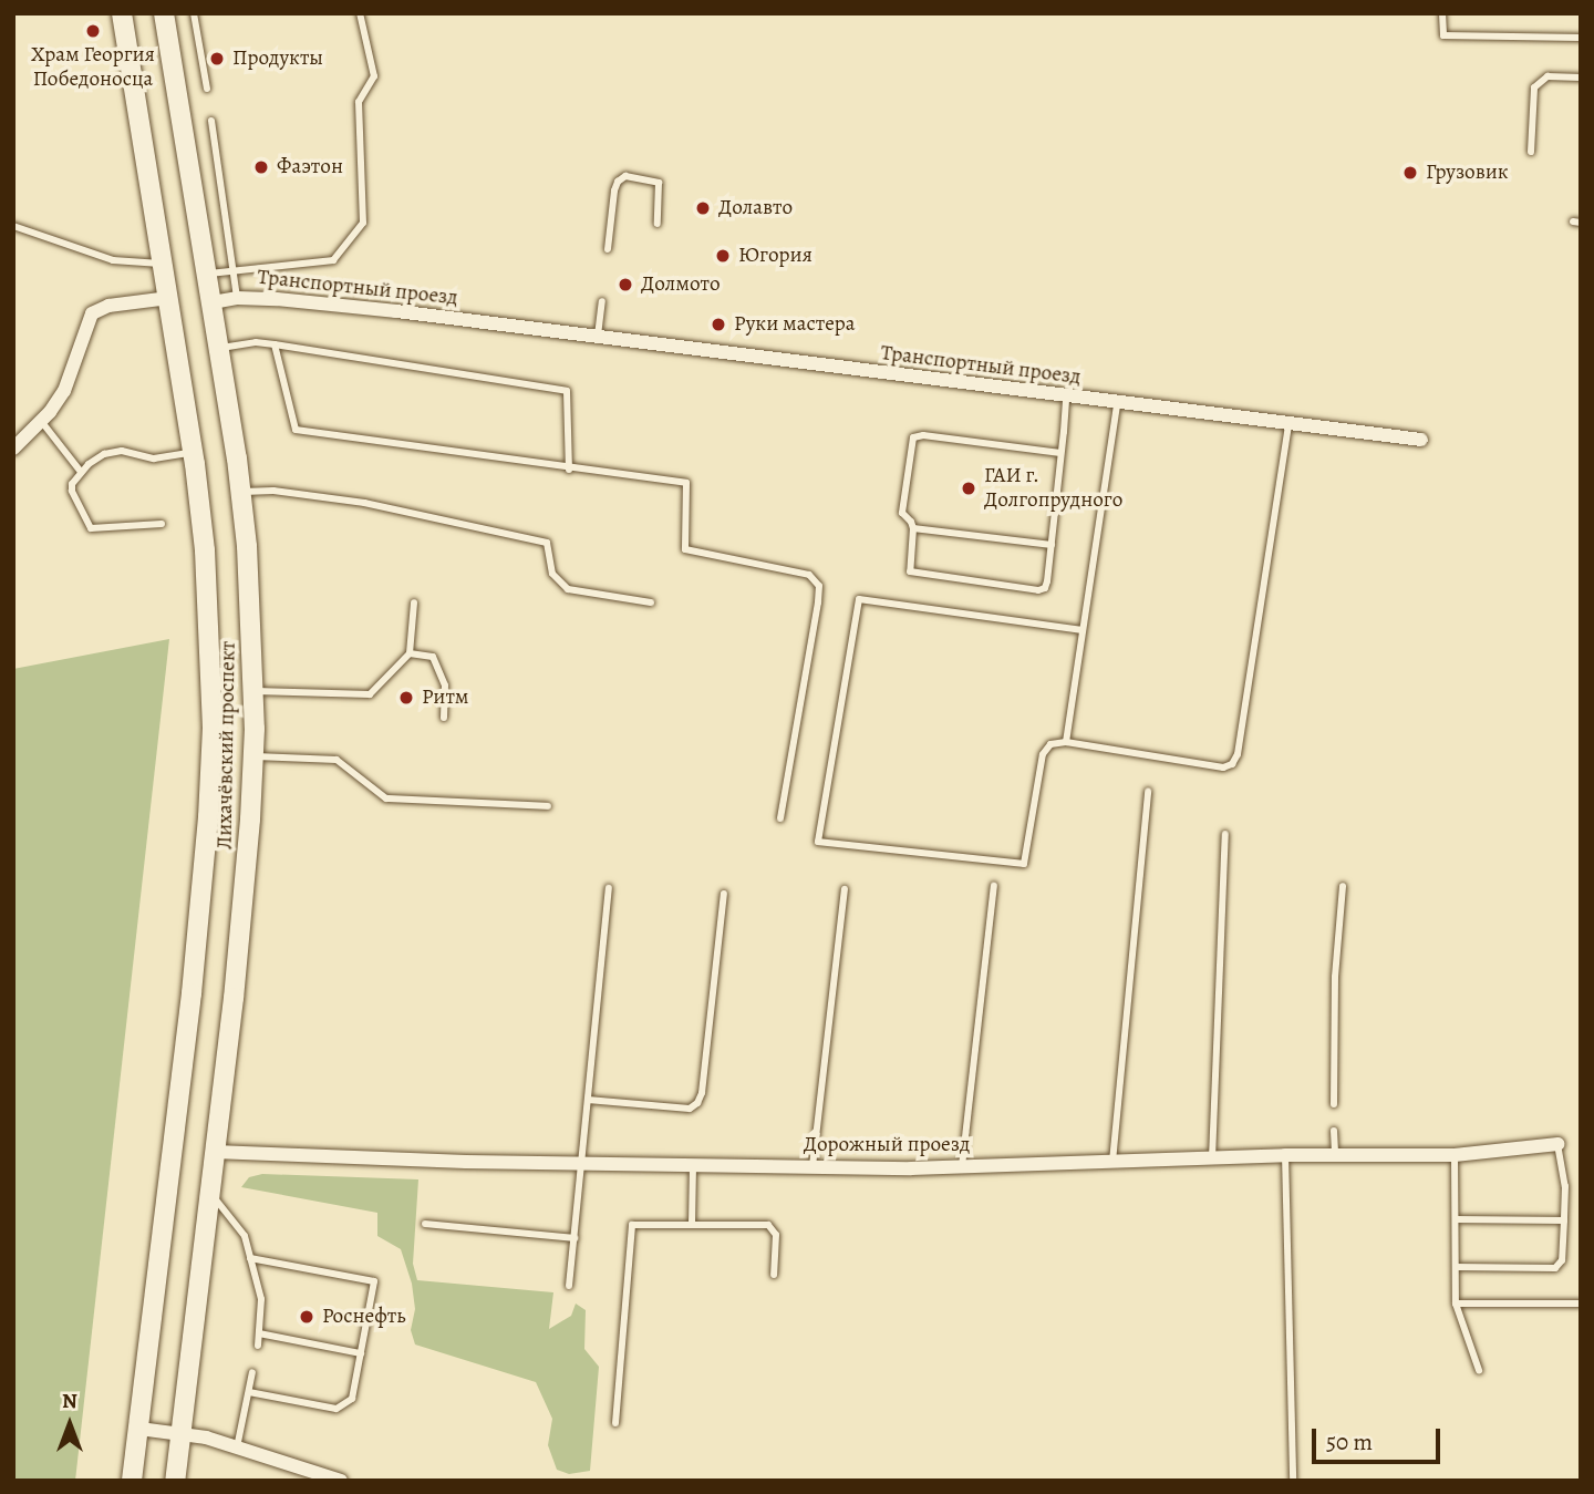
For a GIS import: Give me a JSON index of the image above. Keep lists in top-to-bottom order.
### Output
{
  "streets": {
    "main road": ["Лихачёвский проспект"],
    "street": ["Транспортный проезд", "Дорожный проезд"]
  },
  "crossings": [
    ["Транспортный проезд", "Лихачёвский проспект"],
    ["Лихачёвский проспект", "Дорожный проезд"]
  ],
  "places": [
    "Храм Георгия Победоносца",
    "Продукты",
    "Фаэтон",
    "Грузовик",
    "Долавто",
    "Югория",
    "Долмото",
    "Руки мастера",
    "ГАИ г. Долгопрудного",
    "Ритм",
    "Роснефть"
  ],
  "scale_bar": "50 m",
  "north": "top"
}
